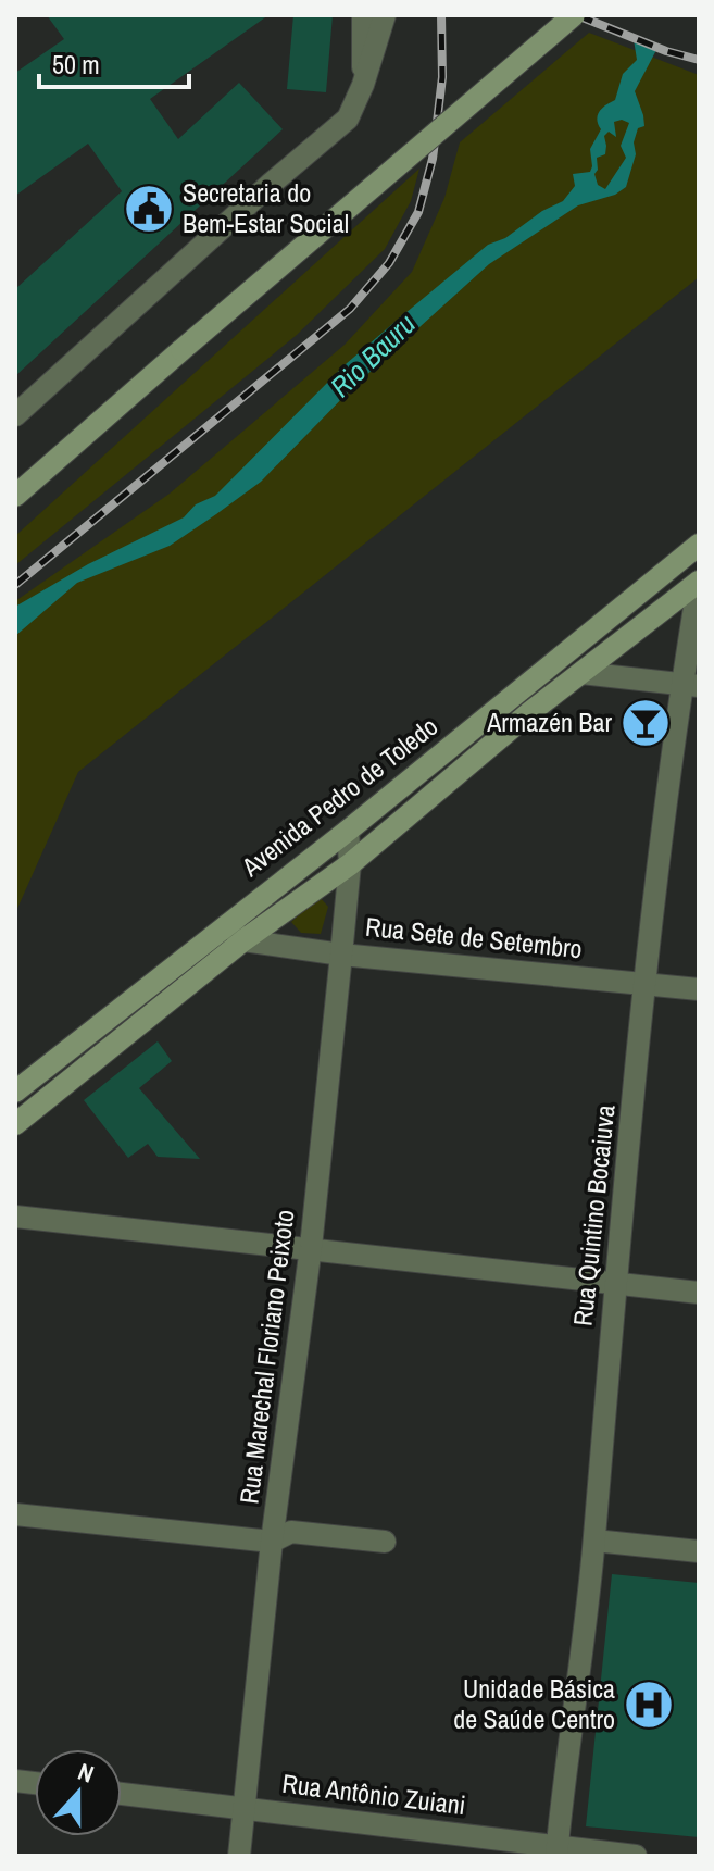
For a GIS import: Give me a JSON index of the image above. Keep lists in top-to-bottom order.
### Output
{
  "streets": {
    "main road": ["Avenida Pedro de Toledo"],
    "street": [
      "Rua Sete de Setembro",
      "Rua Quintino Bocaiuva",
      "Rua Marechal Floriano Peixoto",
      "Rua Antônio Zuiani"
    ]
  },
  "crossings": [
    ["Avenida Pedro de Toledo", "Rua Sete de Setembro"],
    ["Avenida Pedro de Toledo", "Rua Quintino Bocaiuva"],
    ["Avenida Pedro de Toledo", "Rua Marechal Floriano Peixoto"],
    ["Rua Sete de Setembro", "Rua Quintino Bocaiuva"],
    ["Rua Sete de Setembro", "Rua Marechal Floriano Peixoto"],
    ["Rua Quintino Bocaiuva", "Rua Antônio Zuiani"],
    ["Rua Marechal Floriano Peixoto", "Rua Antônio Zuiani"]
  ],
  "water": ["Rio Bauru"],
  "places": {
    "public building": ["Secretaria do Bem-Estar Social"],
    "bar": ["Armazén Bar"],
    "hospital": ["Unidade Básica de Saúde Centro"]
  },
  "scale_bar": "50 m",
  "north": "top"
}
